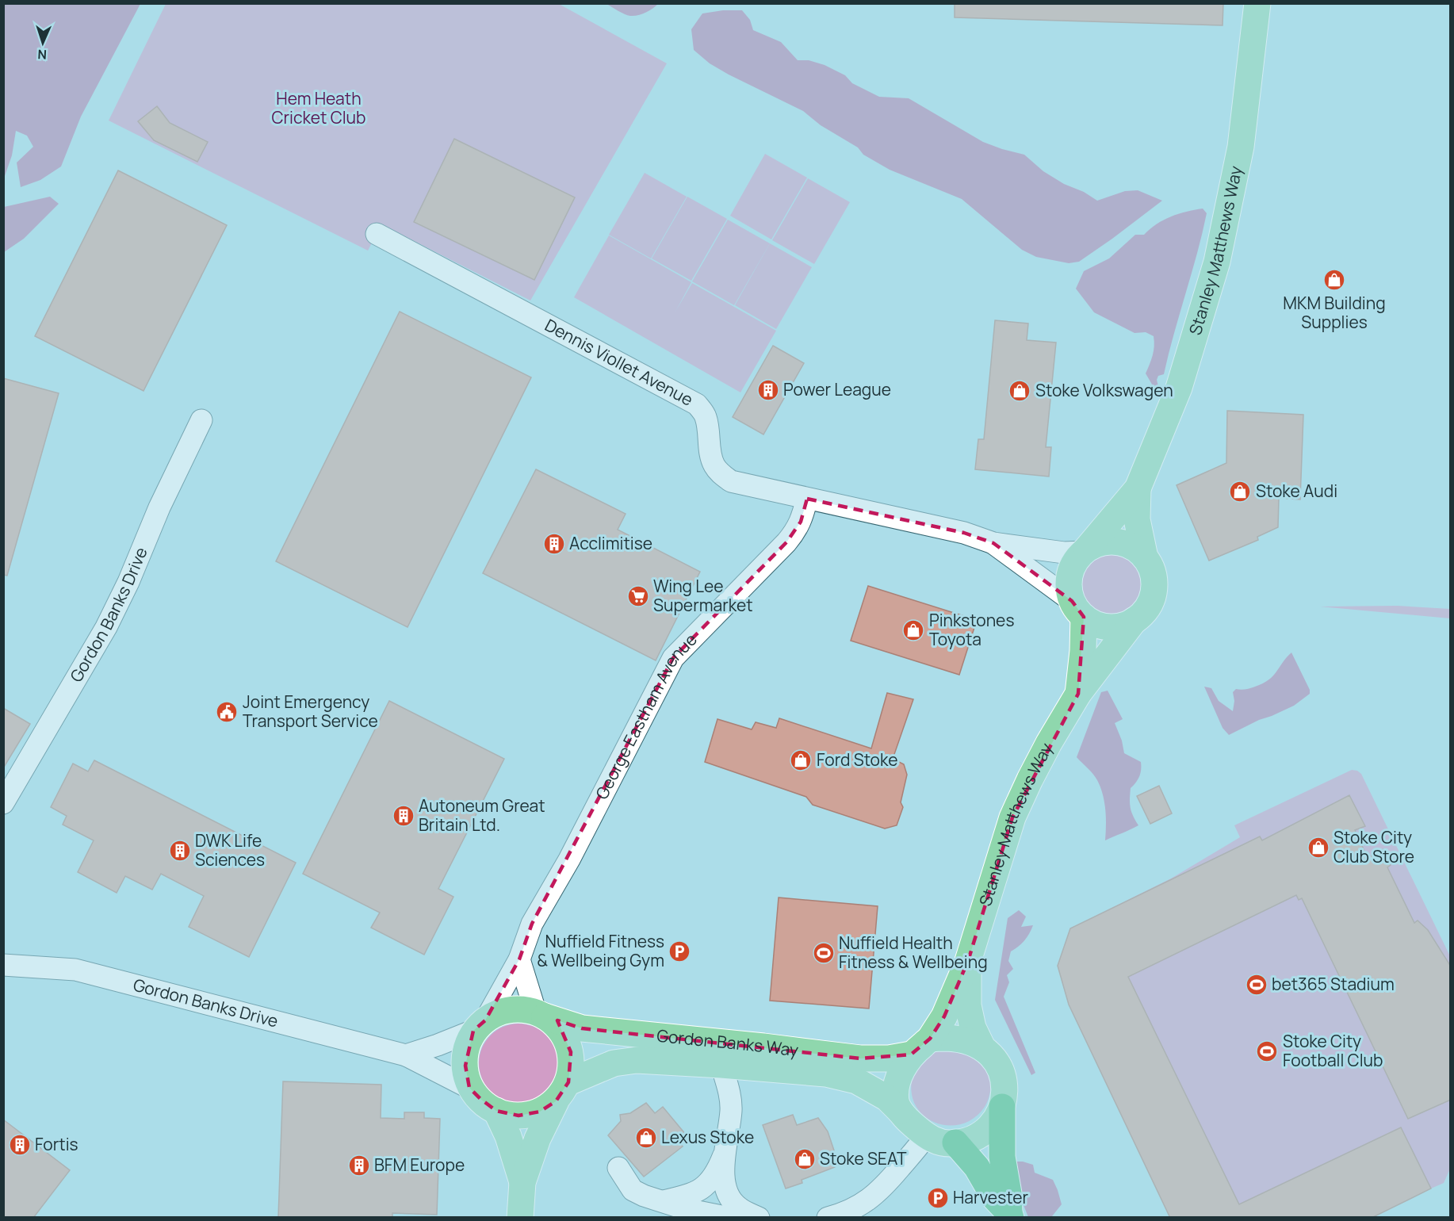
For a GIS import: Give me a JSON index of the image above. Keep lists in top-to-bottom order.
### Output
{
  "streets": {
    "main road": ["Stanley Matthews Way", "Gordon Banks Way"],
    "street": ["Dennis Viollet Avenue", "Gordon Banks Drive", "George Eastham Avenue"]
  },
  "crossings": [
    ["Stanley Matthews Way", "Dennis Viollet Avenue"],
    ["Stanley Matthews Way", "Gordon Banks Way"],
    ["Dennis Viollet Avenue", "George Eastham Avenue"],
    ["Gordon Banks Drive", "George Eastham Avenue"],
    ["Gordon Banks Drive", "Gordon Banks Way"],
    ["George Eastham Avenue", "Gordon Banks Way"]
  ],
  "parks": ["Hem Heath Cricket Club"],
  "places": {
    "shop": [
      "MKM Building Supplies",
      "Stoke Volkswagen",
      "Stoke Audi",
      "Pinkstones Toyota",
      "Ford Stoke",
      "Stoke City Club Store",
      "Lexus Stoke",
      "Stoke SEAT"
    ],
    "building": [
      "Power League",
      "Acclimitise",
      "Autoneum Great Britain Ltd.",
      "DWK Life Sciences",
      "Fortis",
      "BFM Europe"
    ],
    "supermarket": ["Wing Lee Supermarket"],
    "public building": ["Joint Emergency Transport Service"],
    "parking": ["Nuffield Fitness & Wellbeing Gym", "Harvester"],
    "sports": ["Nuffield Health Fitness & Wellbeing", "bet365 Stadium", "Stoke City Football Club"]
  },
  "north": "bottom"
}
